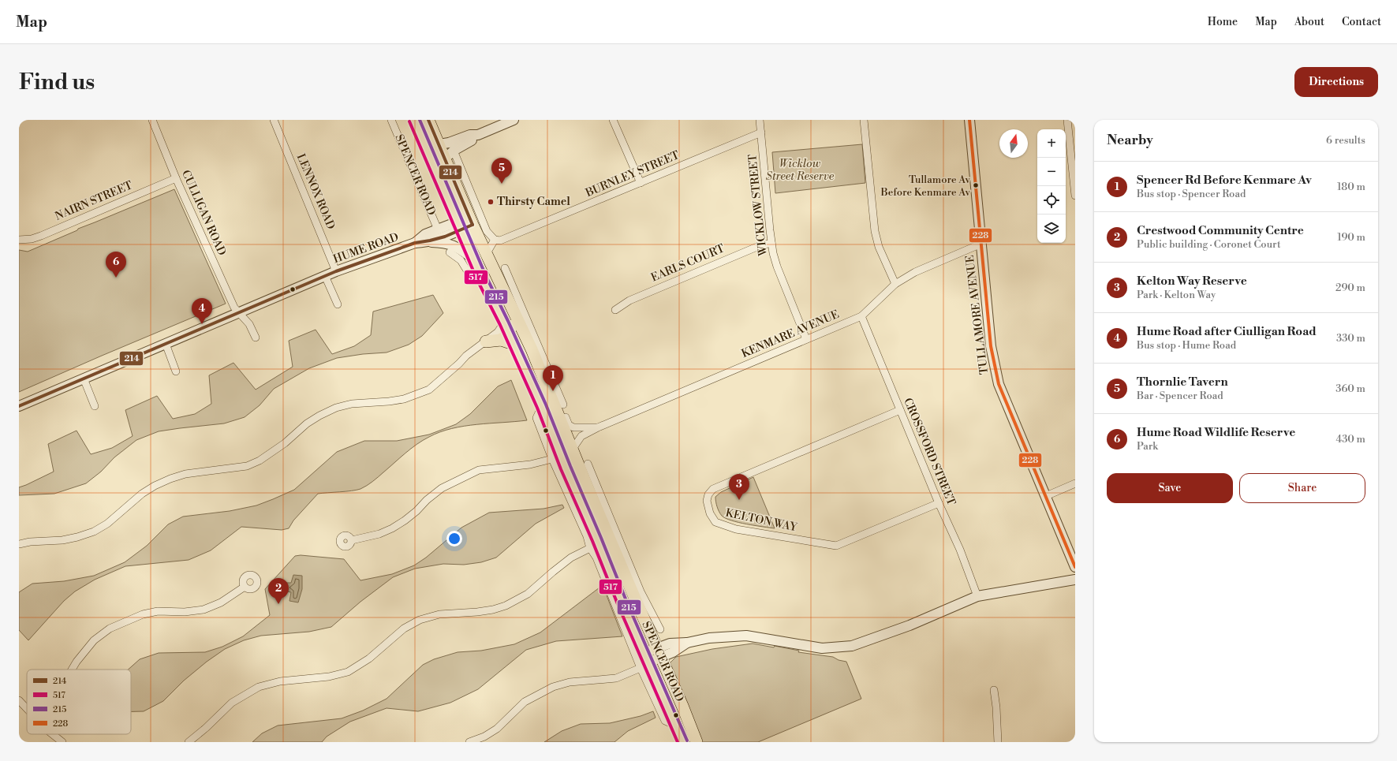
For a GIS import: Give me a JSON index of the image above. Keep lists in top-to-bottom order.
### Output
{
  "streets": {
    "main road": ["SPENCER ROAD"],
    "street": [
      "BURNLEY STREET",
      "LENNOX ROAD",
      "NAIRN STREET",
      "WICKLOW STREET",
      "CULLIGAN ROAD",
      "HUME ROAD",
      "EARLS COURT",
      "TULLAMORE AVENUE",
      "KENMARE AVENUE",
      "CROSSFORD STREET",
      "KELTON WAY"
    ]
  },
  "crossings": [
    ["BURNLEY STREET", "SPENCER ROAD"],
    ["BURNLEY STREET", "WICKLOW STREET"],
    ["SPENCER ROAD", "HUME ROAD"],
    ["SPENCER ROAD", "KENMARE AVENUE"],
    ["LENNOX ROAD", "HUME ROAD"],
    ["NAIRN STREET", "CULLIGAN ROAD"],
    ["WICKLOW STREET", "EARLS COURT"],
    ["WICKLOW STREET", "KENMARE AVENUE"],
    ["CULLIGAN ROAD", "HUME ROAD"],
    ["TULLAMORE AVENUE", "KENMARE AVENUE"],
    ["KENMARE AVENUE", "CROSSFORD STREET"],
    ["CROSSFORD STREET", "KELTON WAY"]
  ],
  "parks": ["Wicklow Street Reserve"],
  "places": ["Tullamore Av Before Kenmare Av", "Thirsty Camel"],
  "lines": [
    "transit line 214",
    "transit line 215",
    "transit line 228",
    "transit line 517"
  ],
  "legend": [
    "214",
    "517",
    "215",
    "228"
  ],
  "north": "top",
  "page": {
    "header": "Map",
    "nav": [
      "Home",
      "Map",
      "About",
      "Contact"
    ],
    "buttons": [
      "Directions",
      ["Save", "Share"]
    ],
    "title": "Find us",
    "heading": ["Nearby", "6 results"],
    "map_buttons": ["+", "−"],
    "pins": [
      "5",
      "6",
      "4",
      "1",
      "3",
      "2"
    ],
    "list": [
      {
        "mark": "1",
        "name": "Spencer Rd Before Kenmare Av",
        "note": "Bus stop · Spencer Road",
        "value": "180 m"
      },
      {
        "mark": "2",
        "name": "Crestwood Community Centre",
        "note": "Public building · Coronet Court",
        "value": "190 m"
      },
      {
        "mark": "3",
        "name": "Kelton Way Reserve",
        "note": "Park · Kelton Way",
        "value": "290 m"
      },
      {
        "mark": "4",
        "name": "Hume Road after Ciulligan Road",
        "note": "Bus stop · Hume Road",
        "value": "330 m"
      },
      {
        "mark": "5",
        "name": "Thornlie Tavern",
        "note": "Bar · Spencer Road",
        "value": "360 m"
      },
      {
        "mark": "6",
        "name": "Hume Road Wildlife Reserve",
        "note": "Park",
        "value": "430 m"
      }
    ]
  }
}
